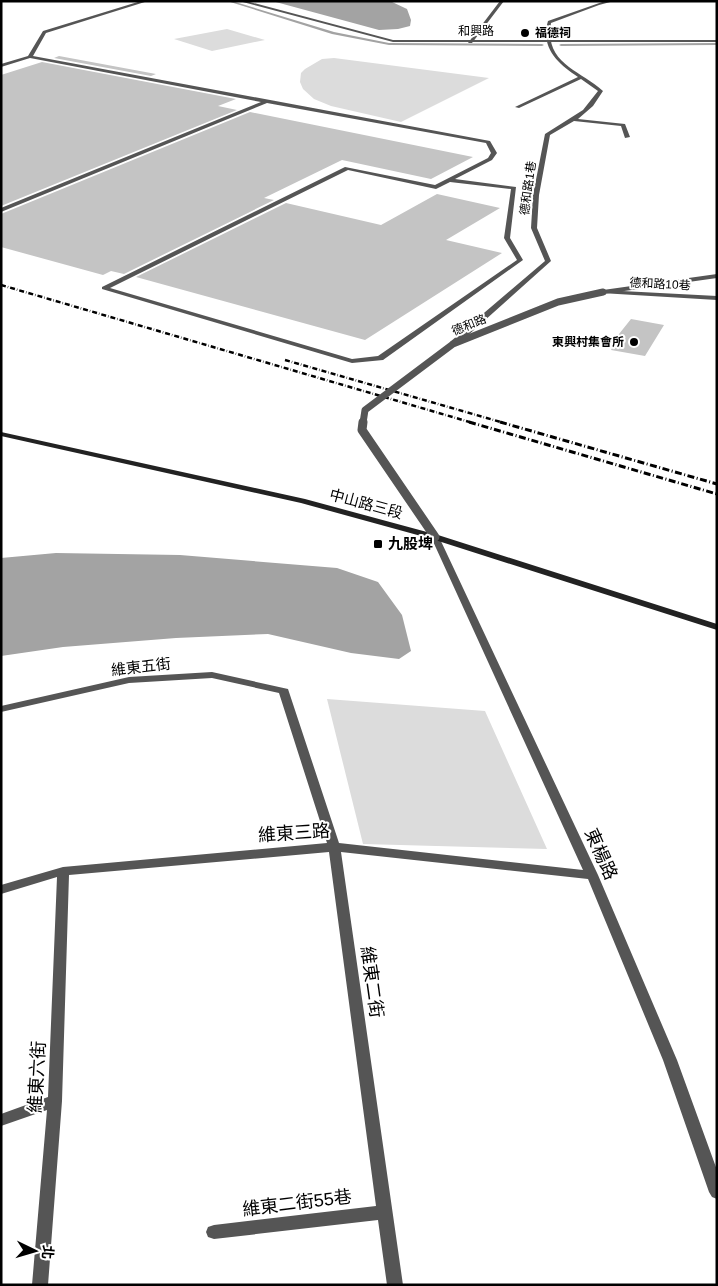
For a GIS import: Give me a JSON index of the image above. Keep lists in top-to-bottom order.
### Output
{
  "streets": {
    "street": [
      "和興路",
      "德和路1巷",
      "德和路10巷",
      "德和路",
      "中山路三段",
      "維東五街",
      "維東三路",
      "東楊路",
      "維東二街",
      "維東六街",
      "維東二街55巷"
    ]
  },
  "crossings": [
    ["和興路", "德和路1巷"],
    ["德和路1巷", "德和路"],
    ["德和路10巷", "德和路"],
    ["德和路", "中山路三段"],
    ["德和路", "東楊路"],
    ["中山路三段", "東楊路"],
    ["維東五街", "維東二街"],
    ["維東三路", "東楊路"],
    ["維東三路", "維東二街"],
    ["維東三路", "維東六街"],
    ["維東二街", "維東二街55巷"]
  ],
  "places": {
    "other": ["福德祠", "東興村集會所"],
    "transit": ["九股埤"]
  },
  "north": "right"
}
